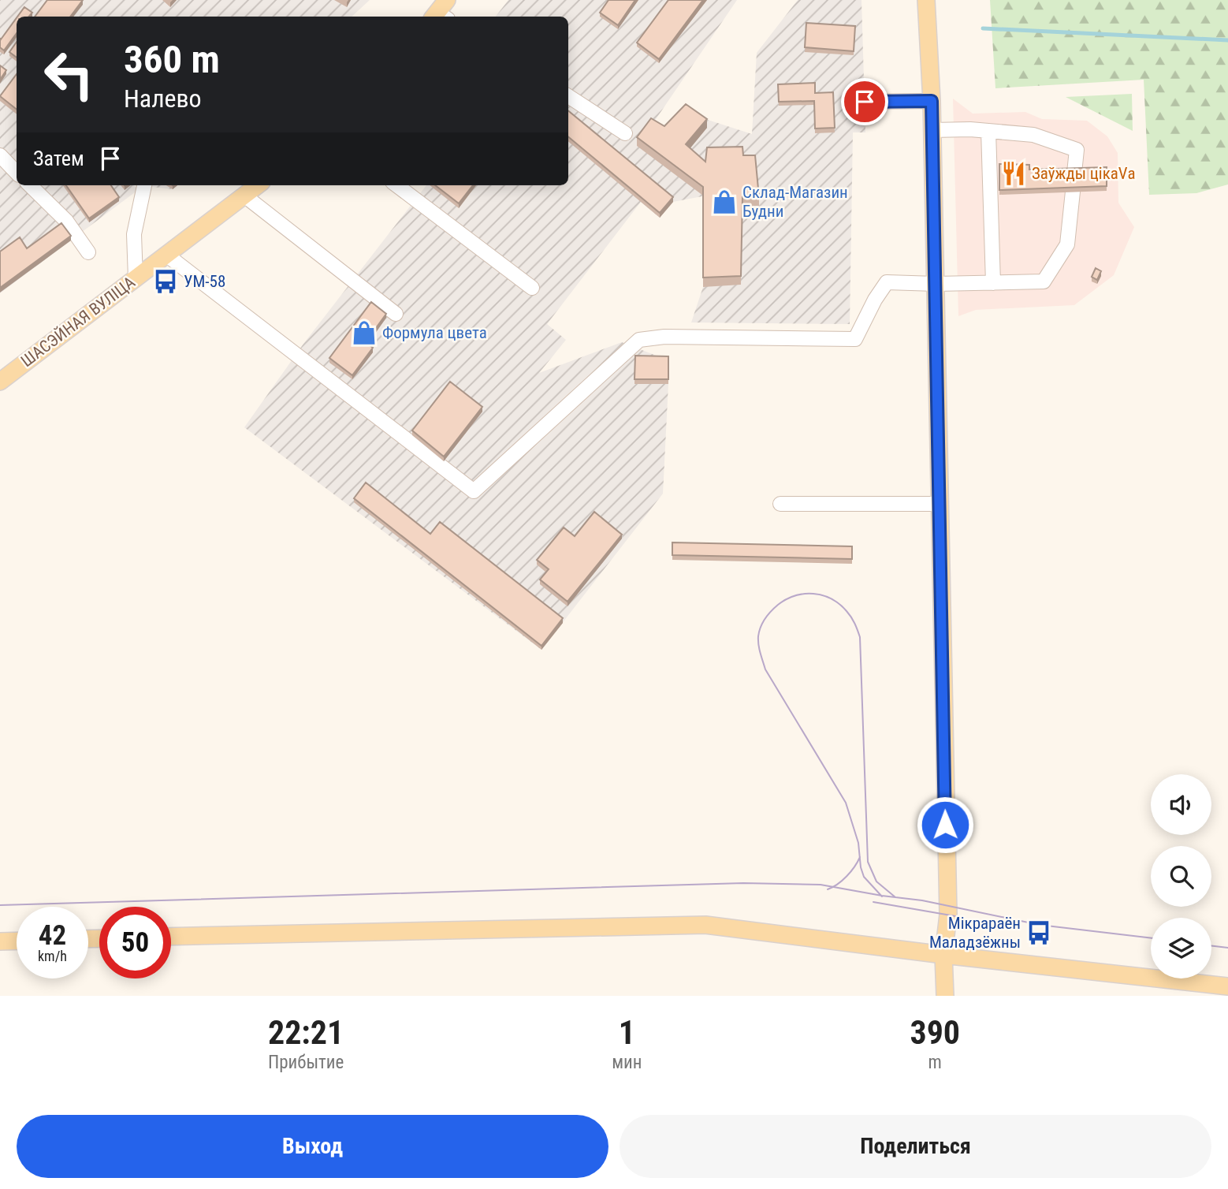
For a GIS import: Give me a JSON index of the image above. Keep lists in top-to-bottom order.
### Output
{
  "streets": {
    "main road": ["ШАСЭЙНАЯ ВУЛІЦА"]
  },
  "places": {
    "restaurant": ["Заўжды цікаVа"],
    "shop": ["Склад-Магазин Будни", "Формула цвета"],
    "bus stop": ["УМ-58", "Мікрараён Маладзёжны"]
  },
  "page": {
    "turn": ["360 m", "Налево"],
    "then": "Затем",
    "speed": "42 km/h",
    "limit": "50",
    "eta": [
      "22:21",
      "Прибытие",
      "1",
      "мин",
      "390",
      "m"
    ],
    "buttons": ["Выход", "Поделиться"]
  }
}
